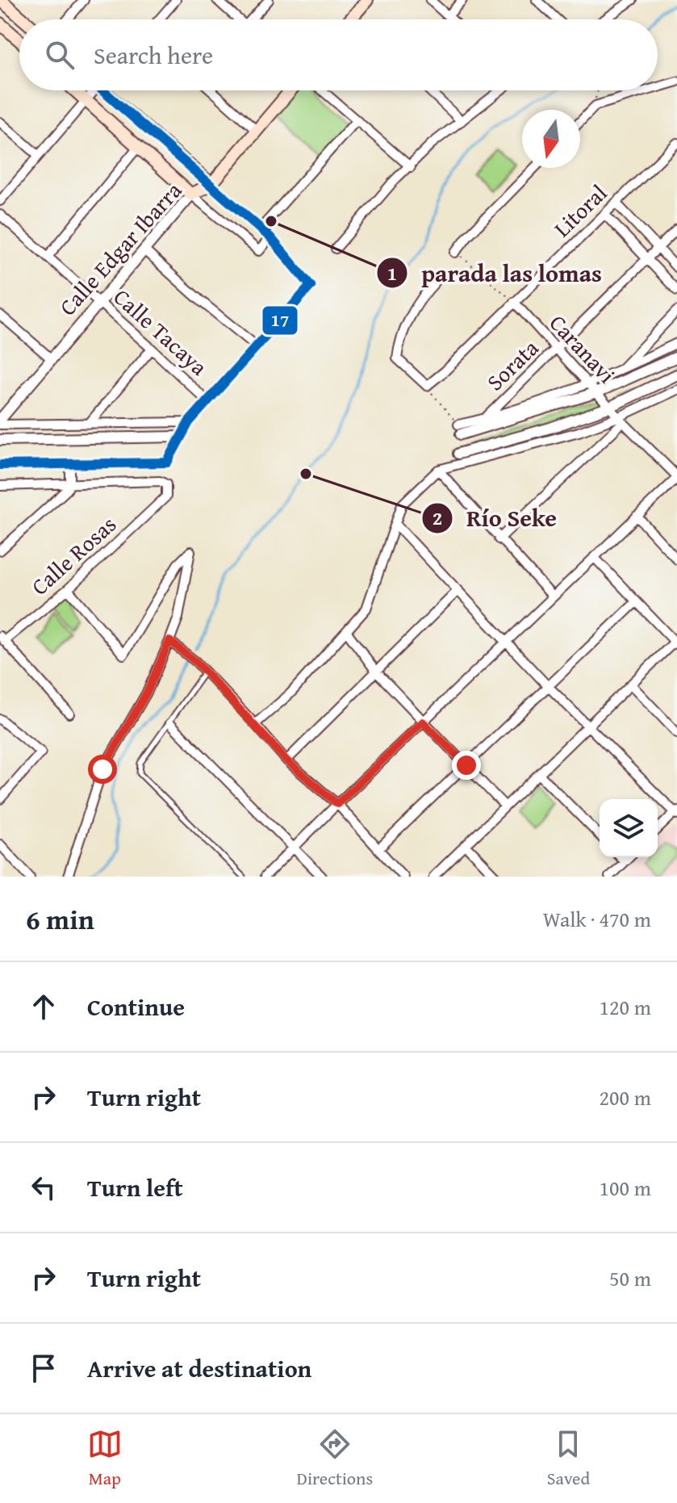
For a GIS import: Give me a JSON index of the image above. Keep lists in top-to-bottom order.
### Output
{
  "streets": {
    "main road": ["Calle Edgar Ibarra"],
    "street": [
      "Litoral",
      "Calle Tacaya",
      "Caranavi",
      "Sorata",
      "Calle Rosas"
    ]
  },
  "crossings": [
    ["Litoral", "Caranavi"],
    ["Calle Edgar Ibarra", "Calle Tacaya"],
    ["Caranavi", "Sorata"]
  ],
  "places": ["parada las lomas", "Río Seke"],
  "lines": ["transit line 17"],
  "north": "bottom",
  "page": {
    "search": "Search here",
    "heading": ["6 min", "Walk · 470 m"],
    "list": [
      ["Continue", "120 m"],
      ["Turn right", "200 m"],
      ["Turn left", "100 m"],
      ["Turn right", "50 m"],
      "Arrive at destination"
    ],
    "nav": ["Map", "Directions", "Saved"]
  }
}
